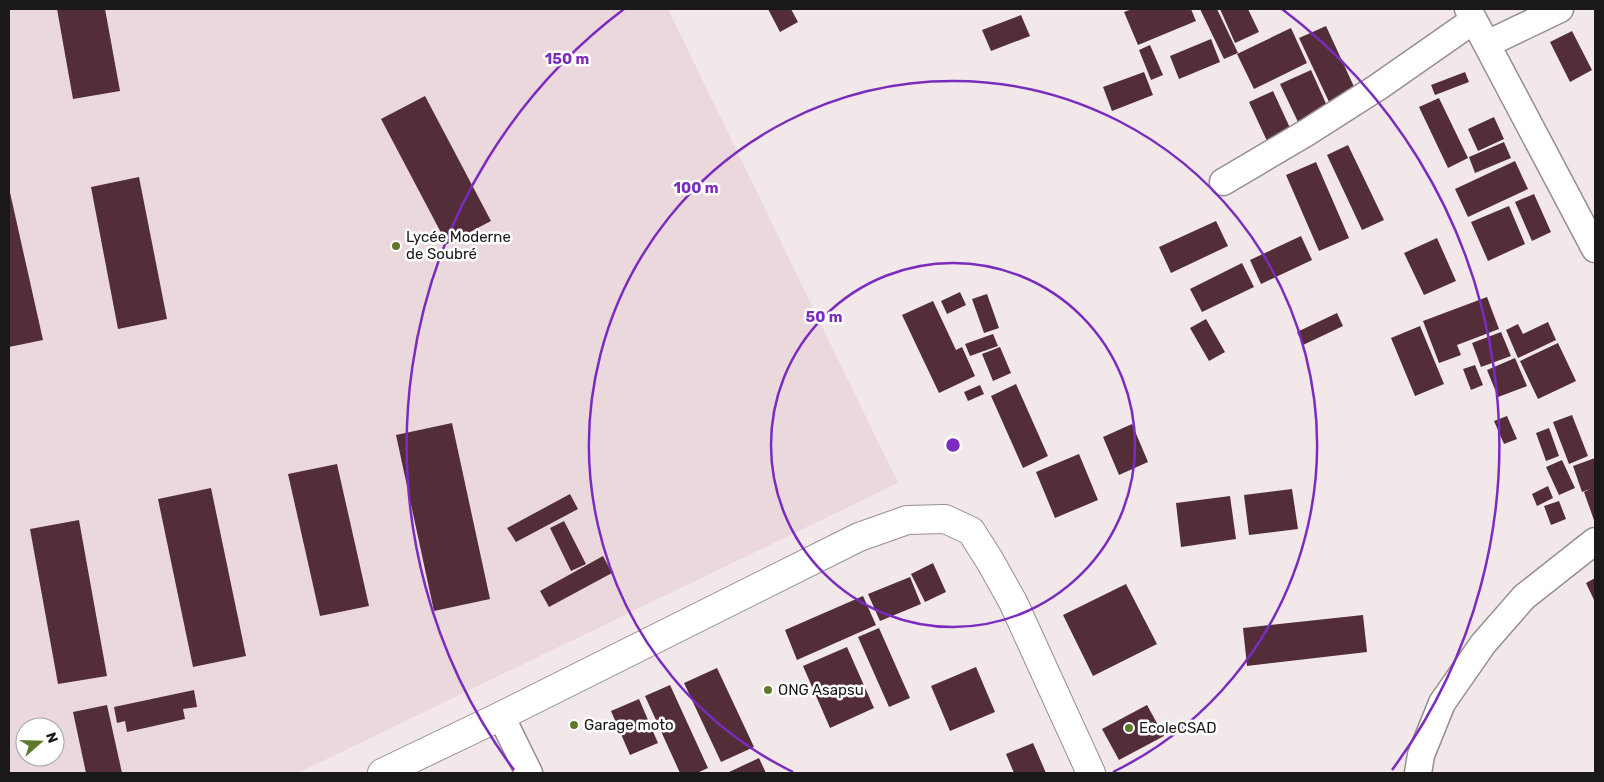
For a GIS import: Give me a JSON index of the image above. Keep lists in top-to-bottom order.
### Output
{
  "places": [
    "Lycée Moderne de Soubré",
    "ONG Asapsu",
    "Garage moto",
    "EcoleCSAD"
  ],
  "north": "right",
  "rings": ["150 m", "100 m", "50 m"]
}
